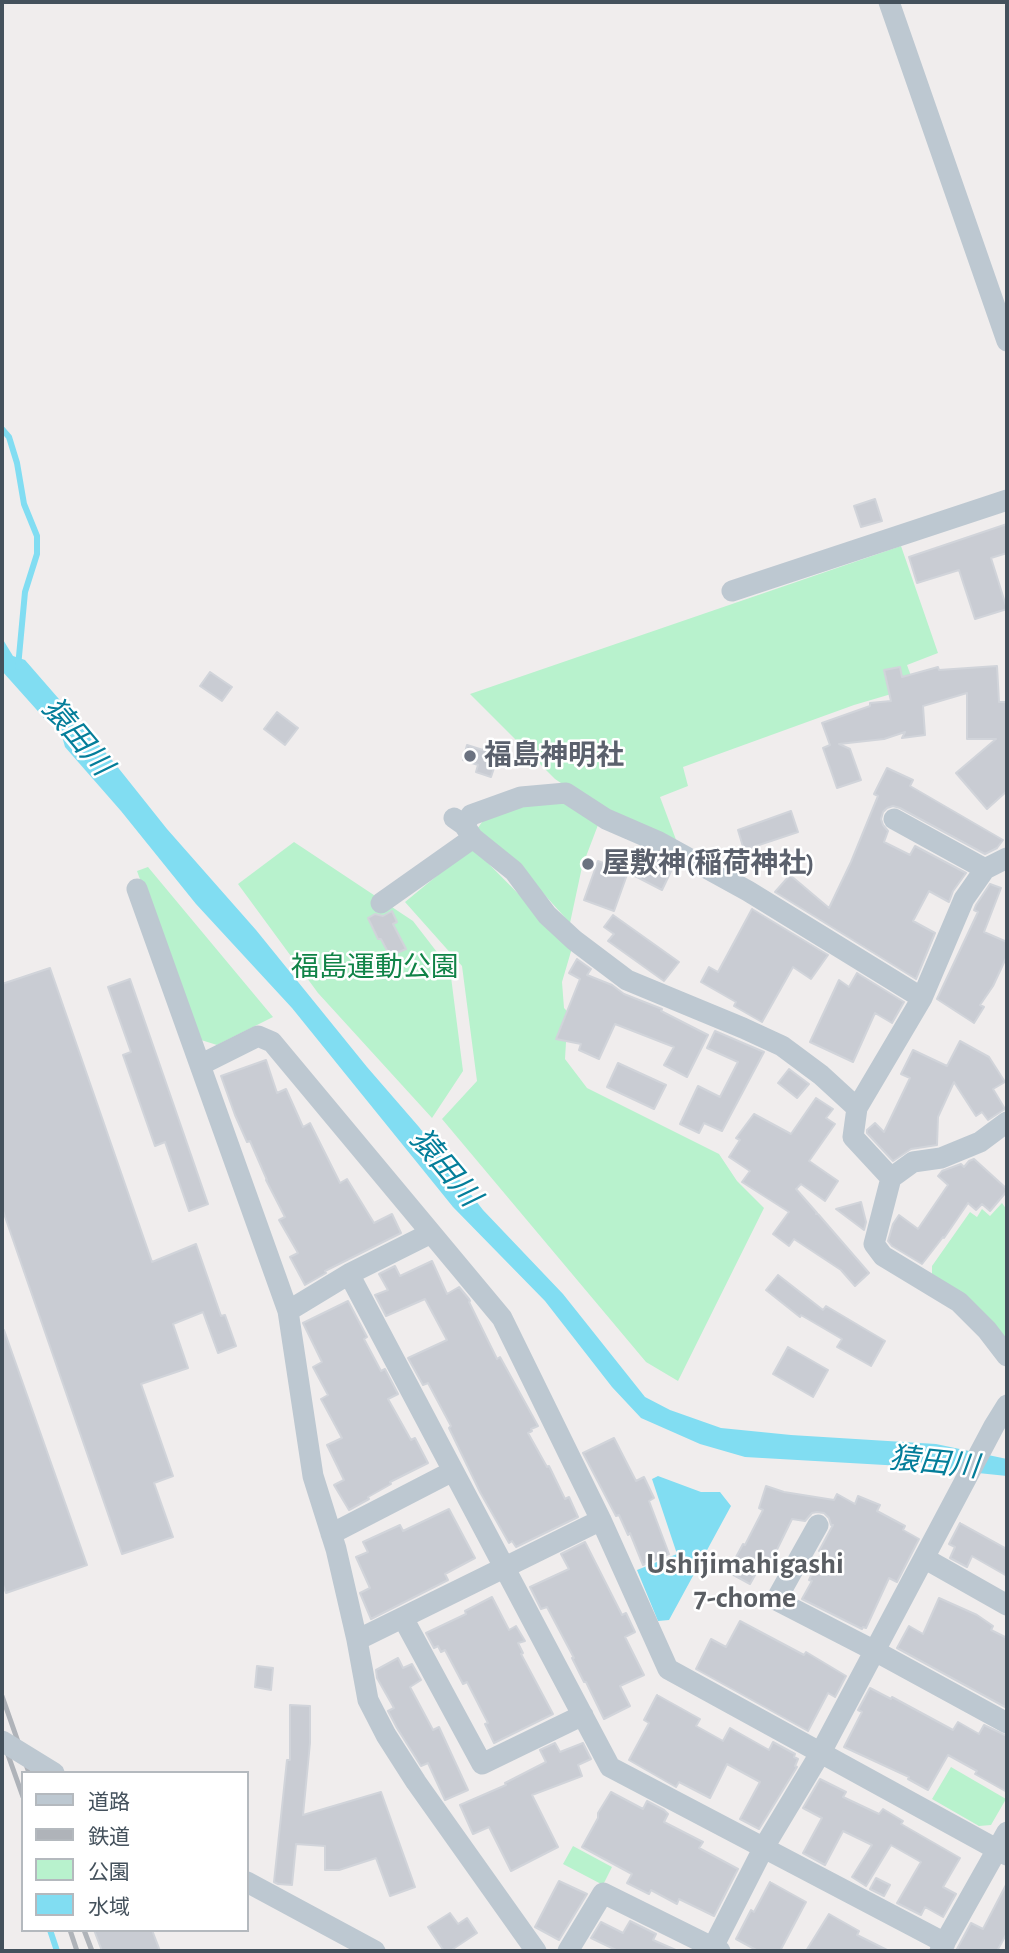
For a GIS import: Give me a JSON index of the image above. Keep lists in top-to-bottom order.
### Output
{
  "districts": ["Ushijimahigashi 7-chome"],
  "water": ["猿田川"],
  "parks": ["福島運動公園"],
  "places": ["福島神明社", "屋敷神(稲荷神社)"],
  "legend": [
    "道路",
    "鉄道",
    "公園",
    "水域"
  ]
}
